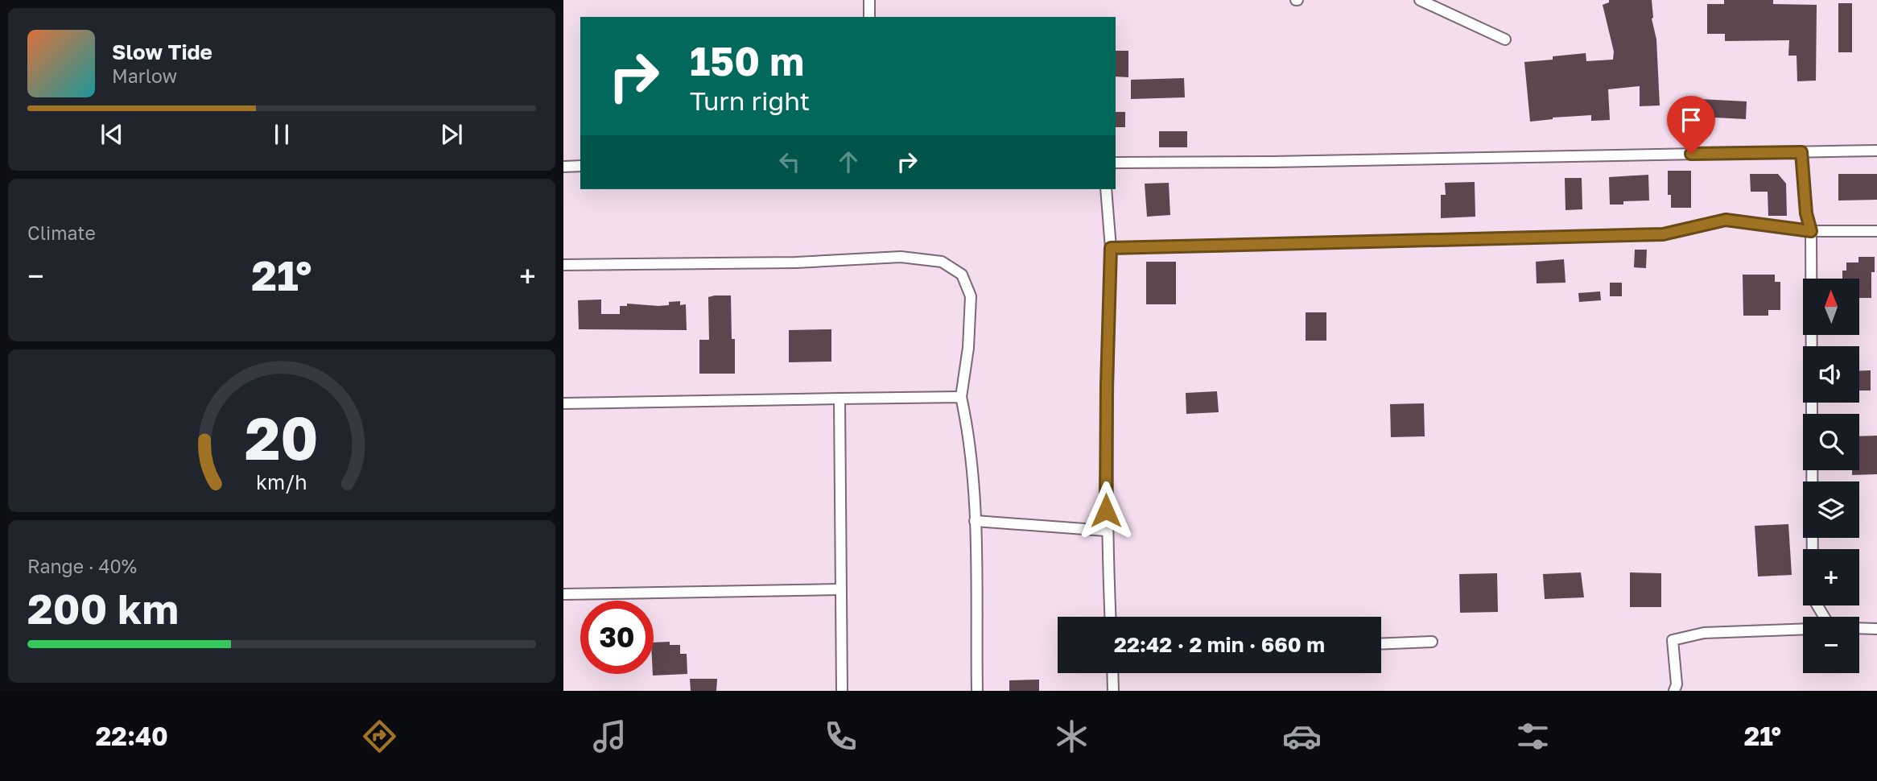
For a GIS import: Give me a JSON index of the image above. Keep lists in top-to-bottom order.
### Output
{
  "north": "top",
  "page": {
    "turn": ["150 m", "Turn right"],
    "song": ["Slow Tide", "Marlow"],
    "tile": [
      "Climate",
      ["Range · 40%", "200 km"]
    ],
    "heat": ["−", "21°", "+"],
    "map_buttons": ["+", "−"],
    "limit": "30",
    "trip": "22:42 · 2 min · 660 m",
    "tabs": ["22:40", "21°"],
    "gauge": ["20", "km/h"]
  }
}
